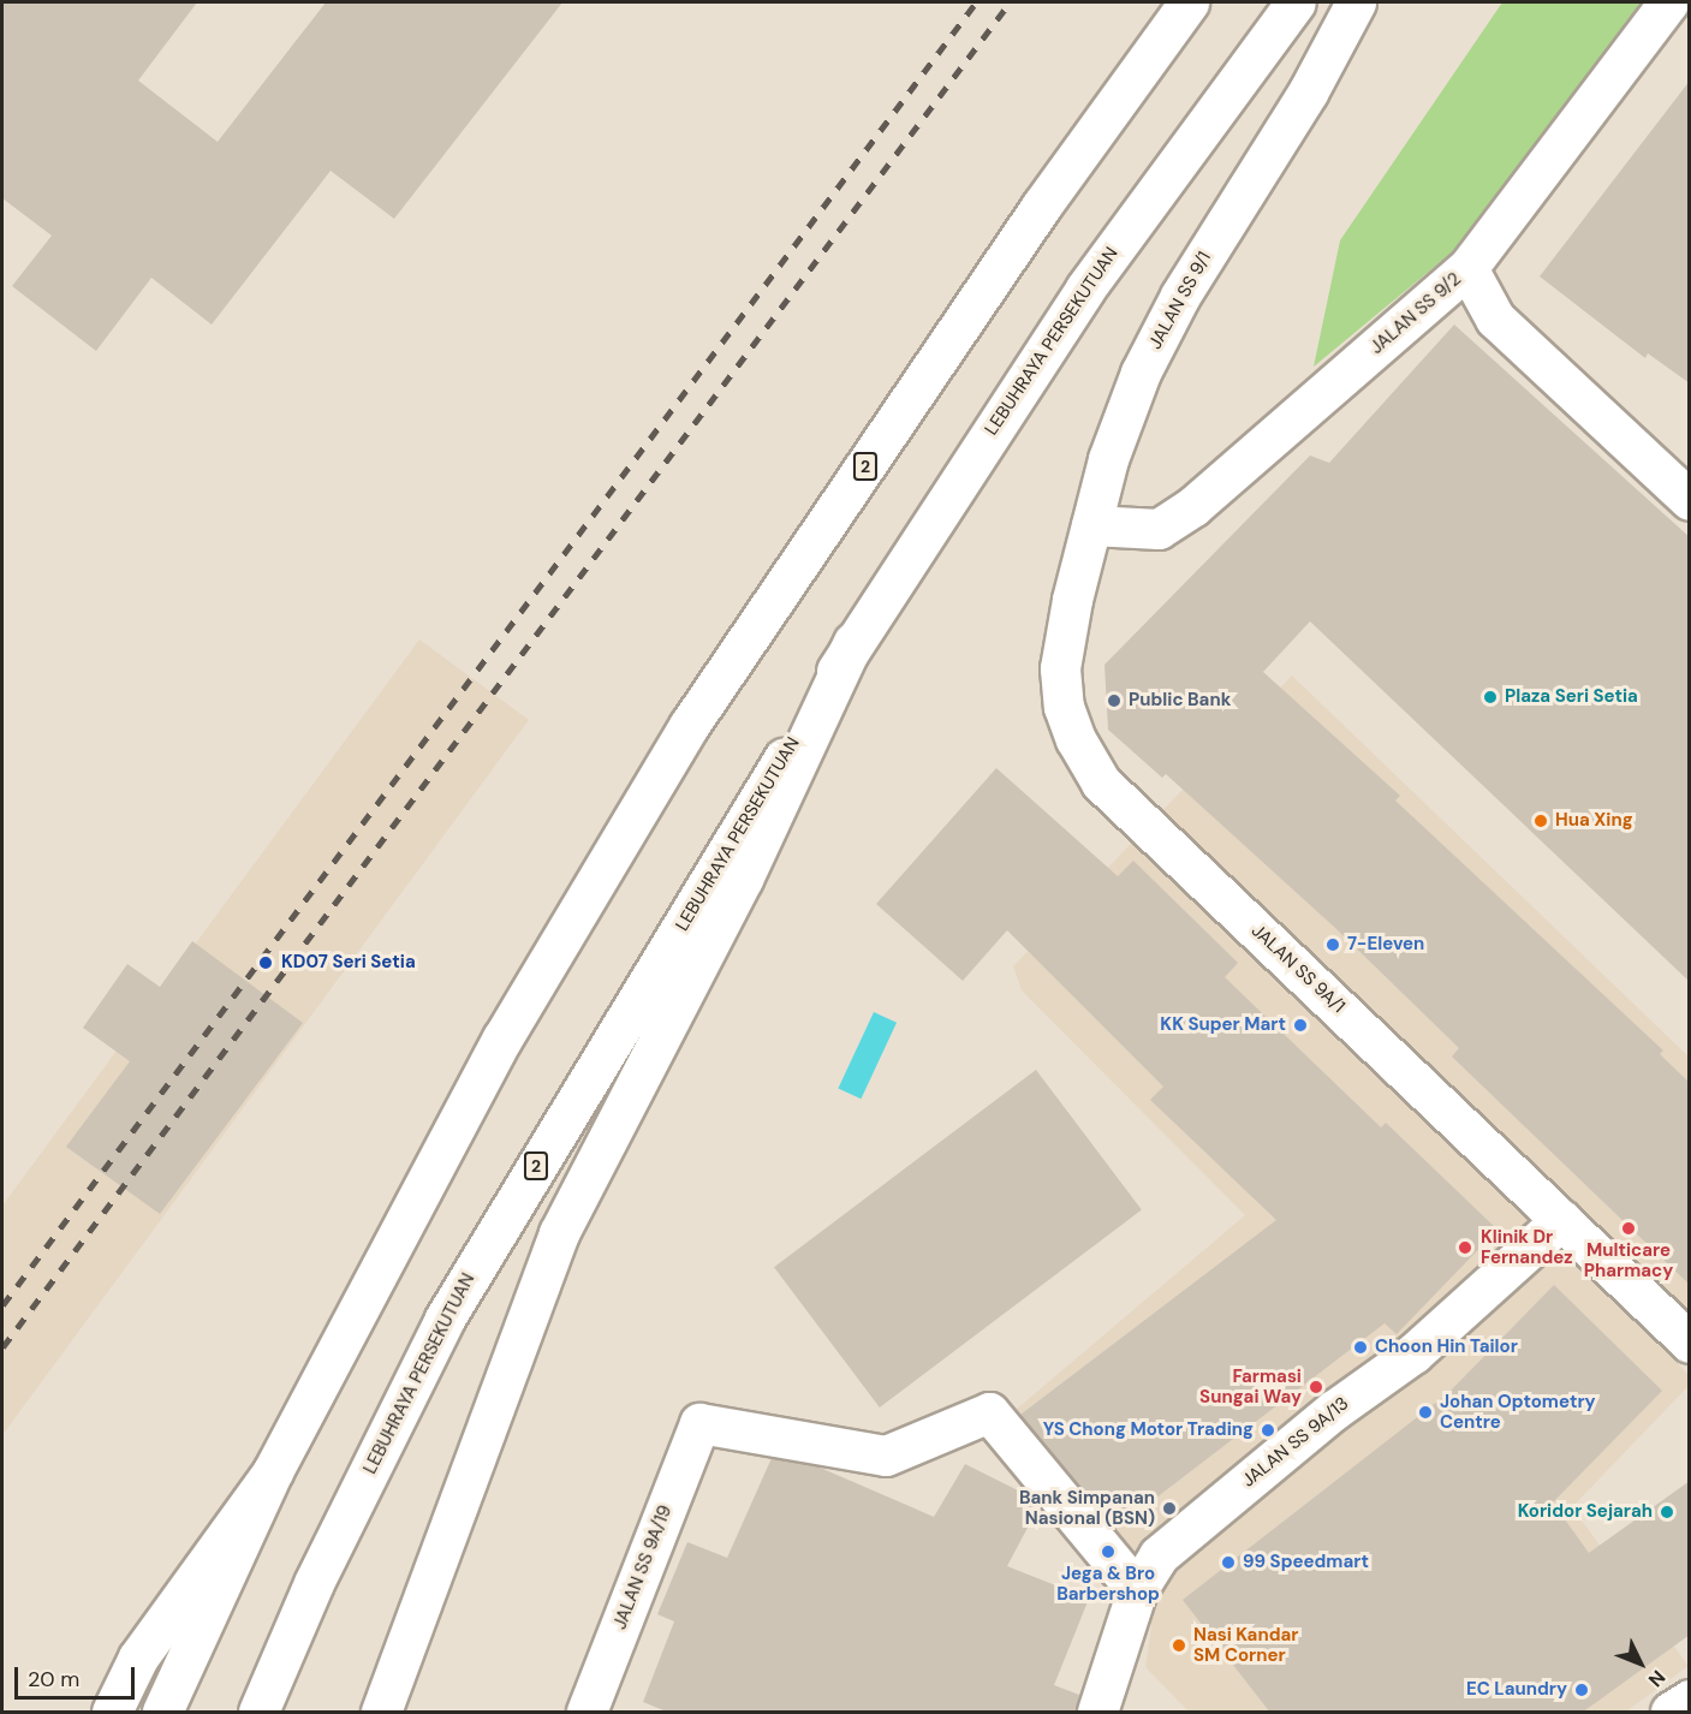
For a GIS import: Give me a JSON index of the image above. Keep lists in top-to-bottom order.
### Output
{
  "streets": {
    "main road": [
      "JALAN SS 9/1",
      "JALAN SS 9/2",
      "LEBUHRAYA PERSEKUTUAN",
      "2",
      "JALAN SS 9A/1",
      "JALAN SS 9A/13",
      "JALAN SS 9A/19"
    ]
  },
  "crossings": [
    ["JALAN SS 9/1", "JALAN SS 9/2"],
    ["JALAN SS 9/1", "JALAN SS 9A/1"],
    ["JALAN SS 9/2", "JALAN SS 9A/1"],
    ["JALAN SS 9A/1", "JALAN SS 9A/13"],
    ["JALAN SS 9A/13", "JALAN SS 9A/19"]
  ],
  "places": [
    "Plaza Seri Setia",
    "Public Bank",
    "Hua Xing",
    "7-Eleven",
    "KD07 Seri Setia",
    "KK Super Mart",
    "Multicare Pharmacy",
    "Klinik Dr Fernandez",
    "Choon Hin Tailor",
    "Farmasi Sungai Way",
    "Johan Optometry Centre",
    "YS Chong Motor Trading",
    "Bank Simpanan Nasional (BSN)",
    "Koridor Sejarah",
    "Jega & Bro Barbershop",
    "99 Speedmart",
    "Nasi Kandar SM Corner",
    "EC Laundry"
  ],
  "scale_bar": "20 m",
  "north": "bottom right"
}
